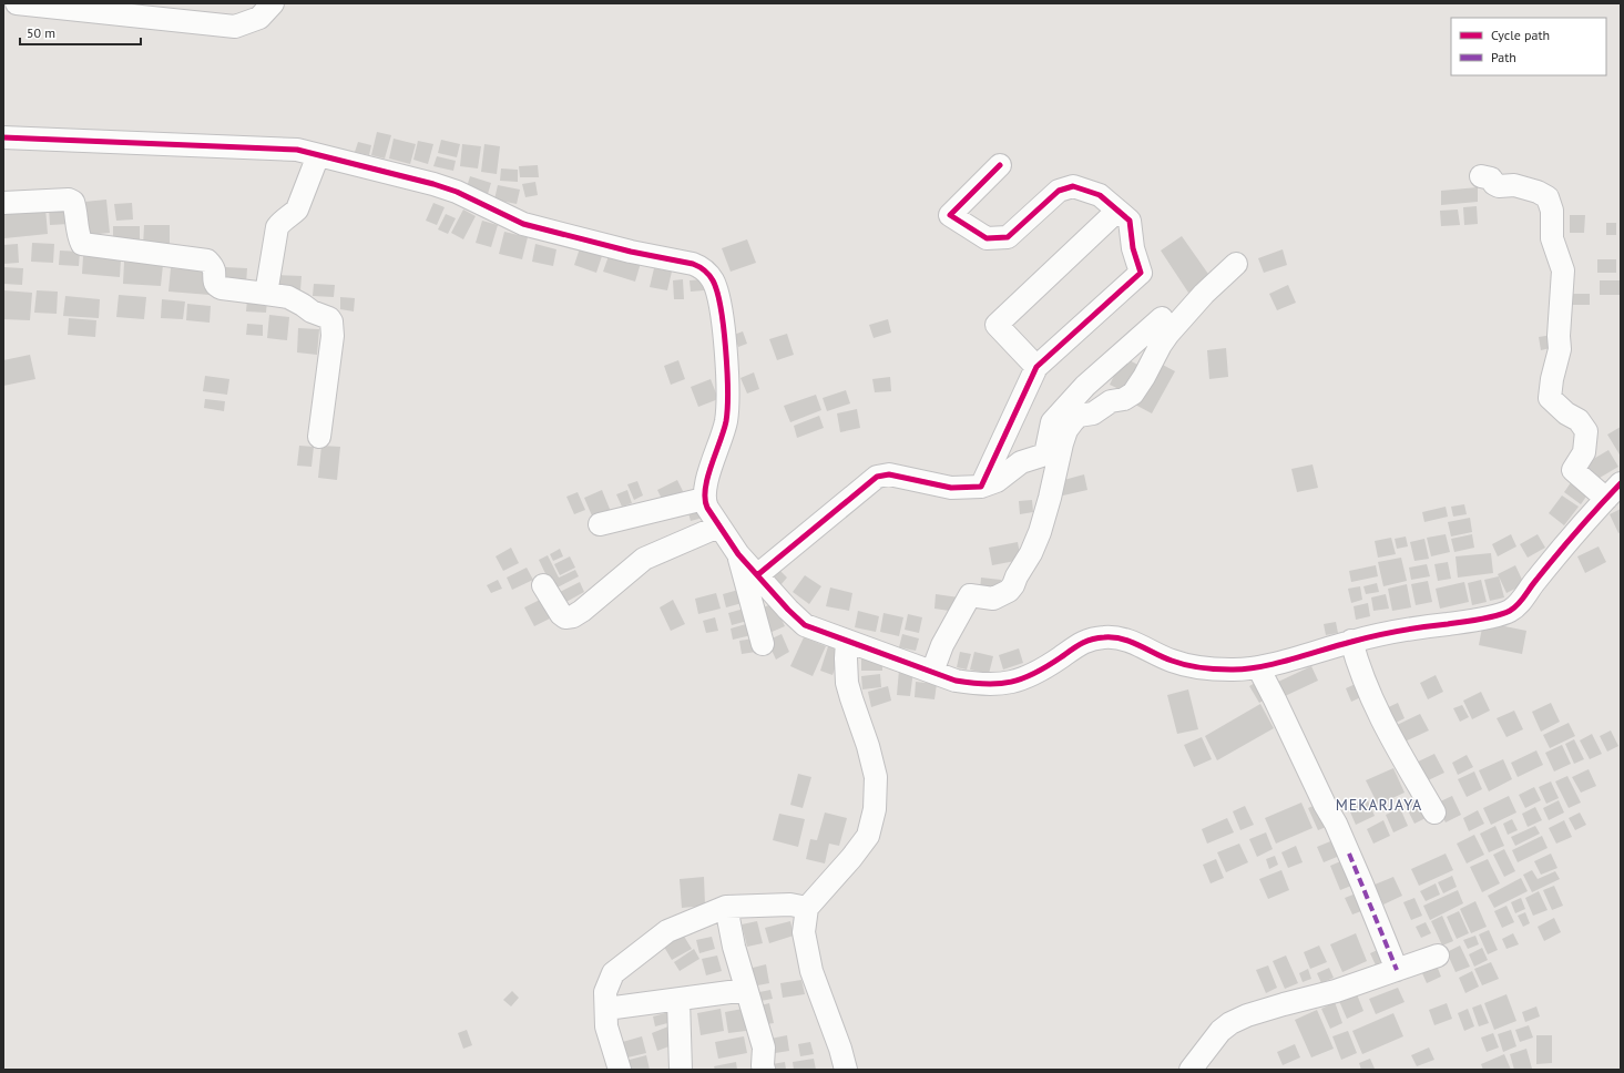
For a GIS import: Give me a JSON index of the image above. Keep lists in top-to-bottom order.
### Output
{
  "districts": ["MEKARJAYA"],
  "legend": ["Cycle path", "Path"],
  "scale_bar": "50 m"
}
